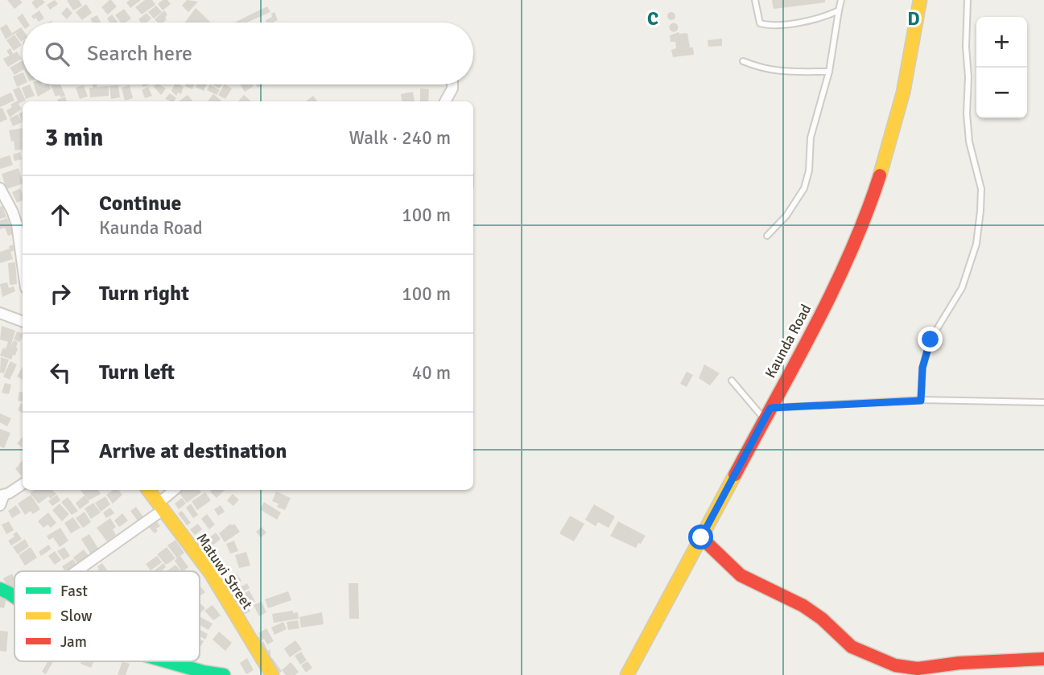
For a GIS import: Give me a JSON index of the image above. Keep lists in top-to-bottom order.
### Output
{
  "streets": {
    "street": ["Kaunda Road", "Matuwi Street"]
  },
  "legend": ["Fast", "Slow", "Jam"],
  "page": {
    "map_buttons": ["+", "−"],
    "search": "Search here",
    "heading": ["3 min", "Walk · 240 m"],
    "list": [
      ["Continue", "Kaunda Road", "100 m"],
      ["Turn right", "100 m"],
      ["Turn left", "40 m"],
      "Arrive at destination"
    ]
  },
  "grid": {
    "columns": ["C", "D"]
  }
}
